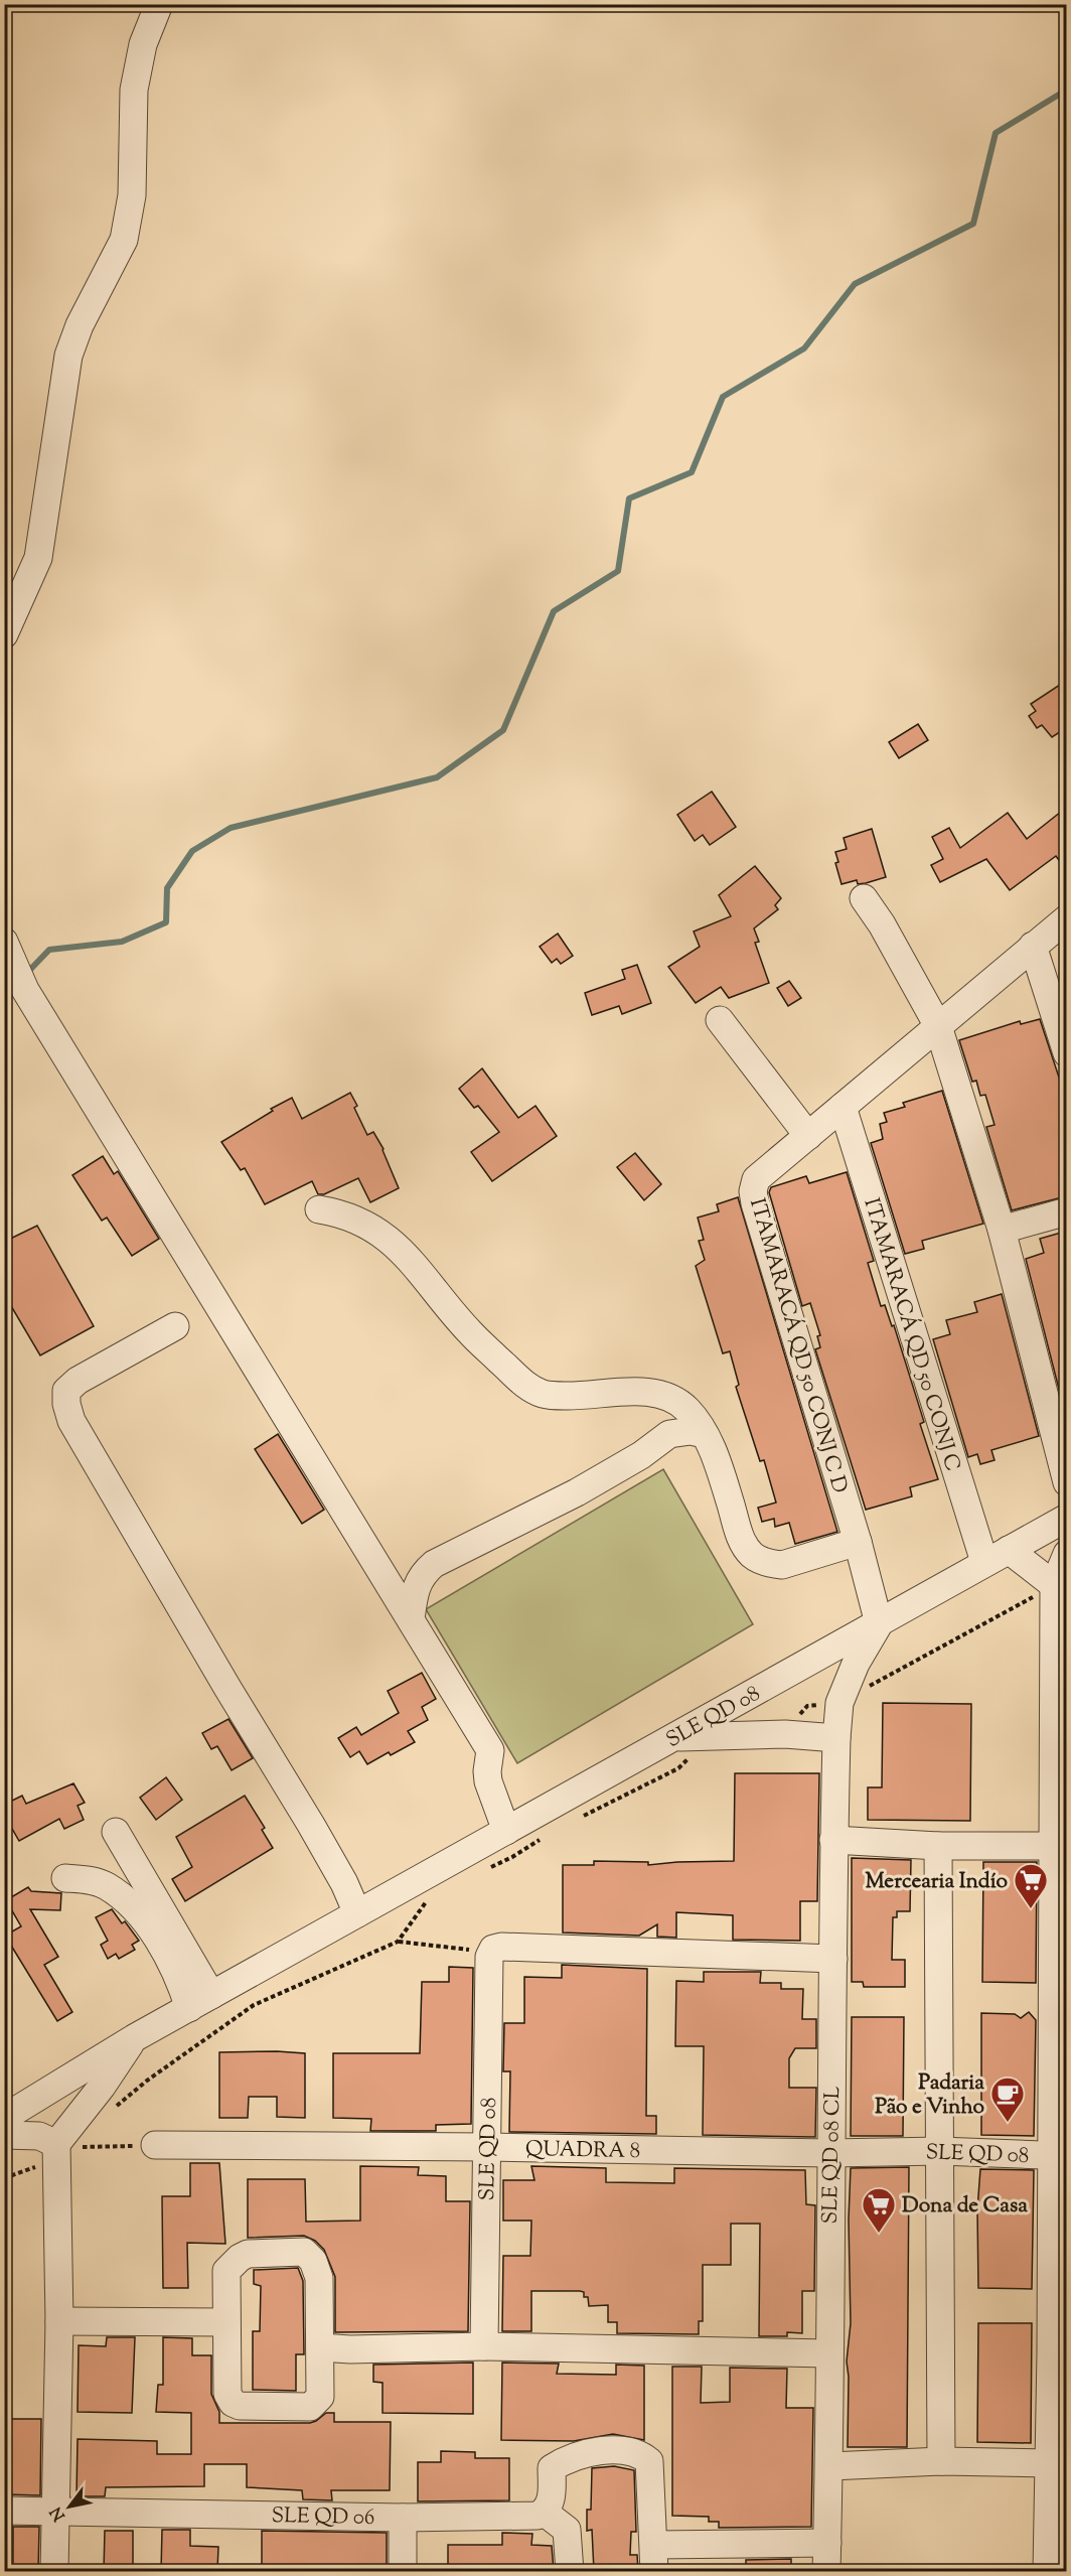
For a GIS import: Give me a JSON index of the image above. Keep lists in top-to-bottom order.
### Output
{
  "streets": {
    "street": [
      "ITAMARACÁ QD 50 CONJ C",
      "ITAMARACÁ QD 50 CONJ C D",
      "SLE QD 08",
      "QUADRA 8",
      "SLE QD 08 CL",
      "SLE QD 06"
    ]
  },
  "crossings": [
    ["ITAMARACÁ QD 50 CONJ C", "ITAMARACÁ QD 50 CONJ C D"],
    ["ITAMARACÁ QD 50 CONJ C", "SLE QD 08"],
    ["ITAMARACÁ QD 50 CONJ C D", "SLE QD 08"],
    ["ITAMARACÁ QD 50 CONJ C D", "SLE QD 08 CL"],
    ["SLE QD 08", "QUADRA 8"],
    ["SLE QD 08", "SLE QD 08 CL"],
    ["QUADRA 8", "SLE QD 08 CL"]
  ],
  "places": {
    "supermarket": ["Mercearia Indío", "Dona de Casa"],
    "cafe": ["Padaria Pão e Vinho"]
  },
  "north": "bottom left"
}
